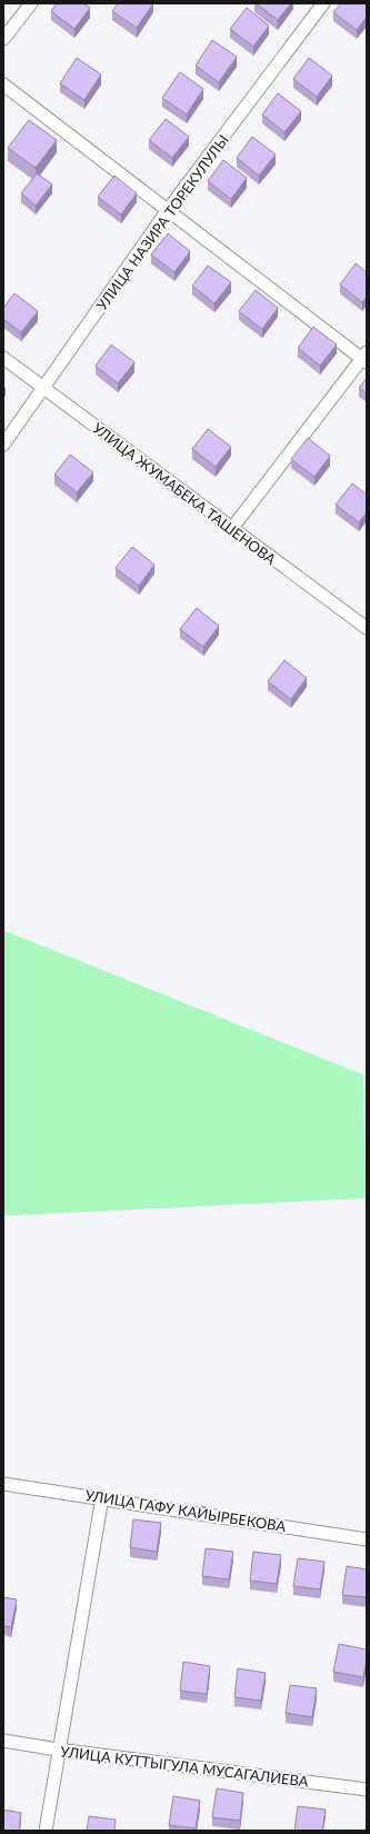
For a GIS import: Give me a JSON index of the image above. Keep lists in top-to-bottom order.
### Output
{
  "streets": {
    "street": [
      "УЛИЦА НАЗИРА ТОРЕКУЛУЛЫ",
      "УЛИЦА ЖУМАБЕКА ТАШЕНОВА",
      "УЛИЦА ГАФУ КАЙЫРБЕКОВА",
      "УЛИЦА КУТТЫГУЛА МУСАГАЛИЕВА"
    ]
  },
  "crossings": [
    ["УЛИЦА НАЗИРА ТОРЕКУЛУЛЫ", "УЛИЦА ЖУМАБЕКА ТАШЕНОВА"]
  ]
}
